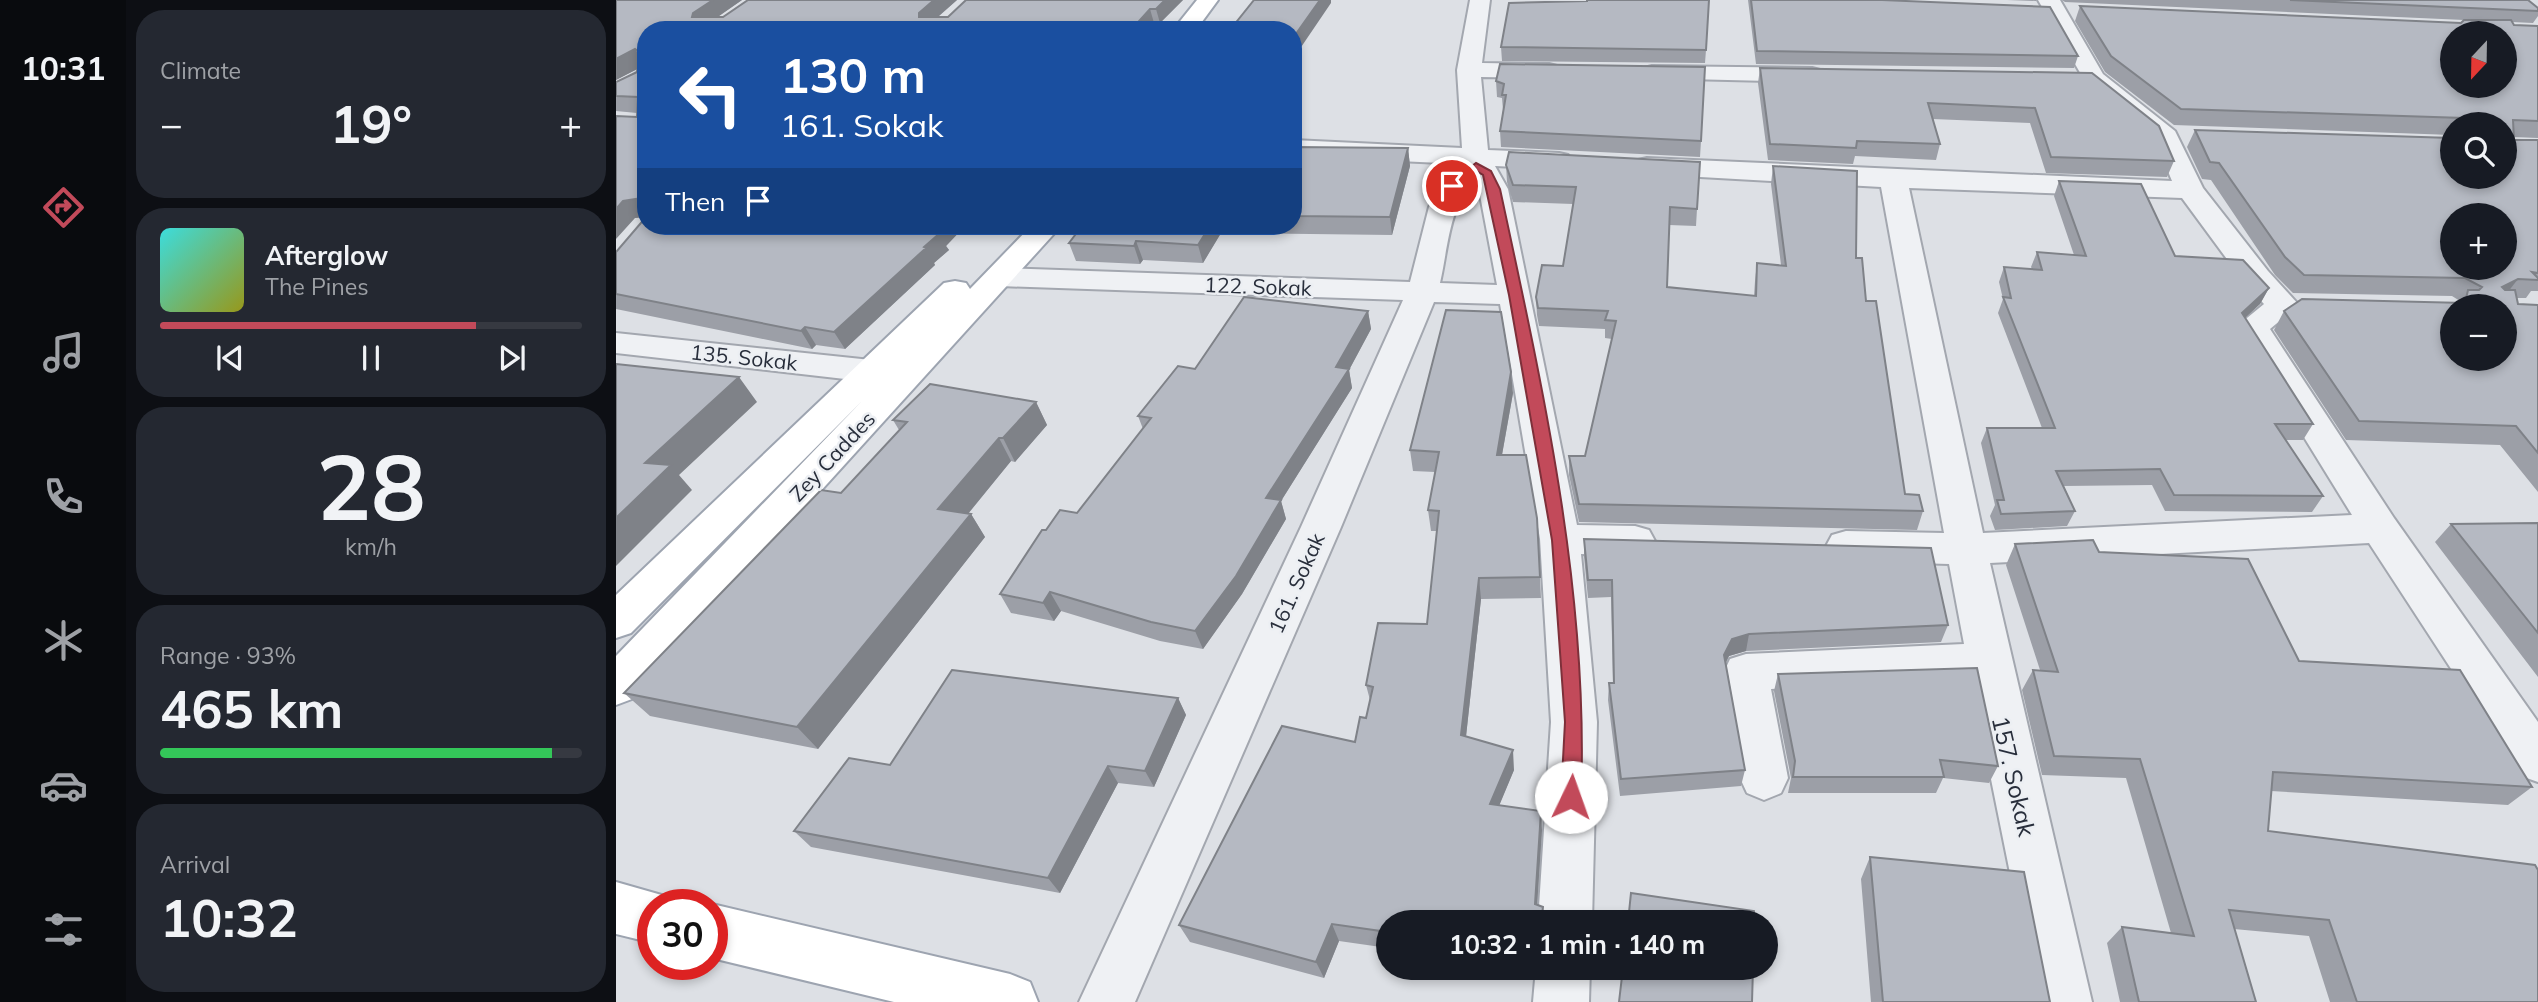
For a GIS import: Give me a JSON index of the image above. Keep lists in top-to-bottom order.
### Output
{
  "streets": {
    "main road": ["Zey Caddes"],
    "street": [
      "122. Sokak",
      "135. Sokak",
      "161. Sokak",
      "157. Sokak"
    ]
  },
  "crossings": [
    ["122. Sokak", "Zey Caddes"],
    ["122. Sokak", "161. Sokak"],
    ["135. Sokak", "Zey Caddes"]
  ],
  "north": "bottom",
  "page": {
    "tabs": "10:31",
    "tile": [
      "Climate",
      ["28", "km/h"],
      ["Range · 93%", "465 km"],
      ["Arrival", "10:32"]
    ],
    "map_buttons": ["+", "−"],
    "turn": ["130 m", "161. Sokak"],
    "heat": ["−", "19°", "+"],
    "then": "Then",
    "song": ["Afterglow", "The Pines"],
    "limit": "30",
    "trip": "10:32 · 1 min · 140 m"
  }
}
